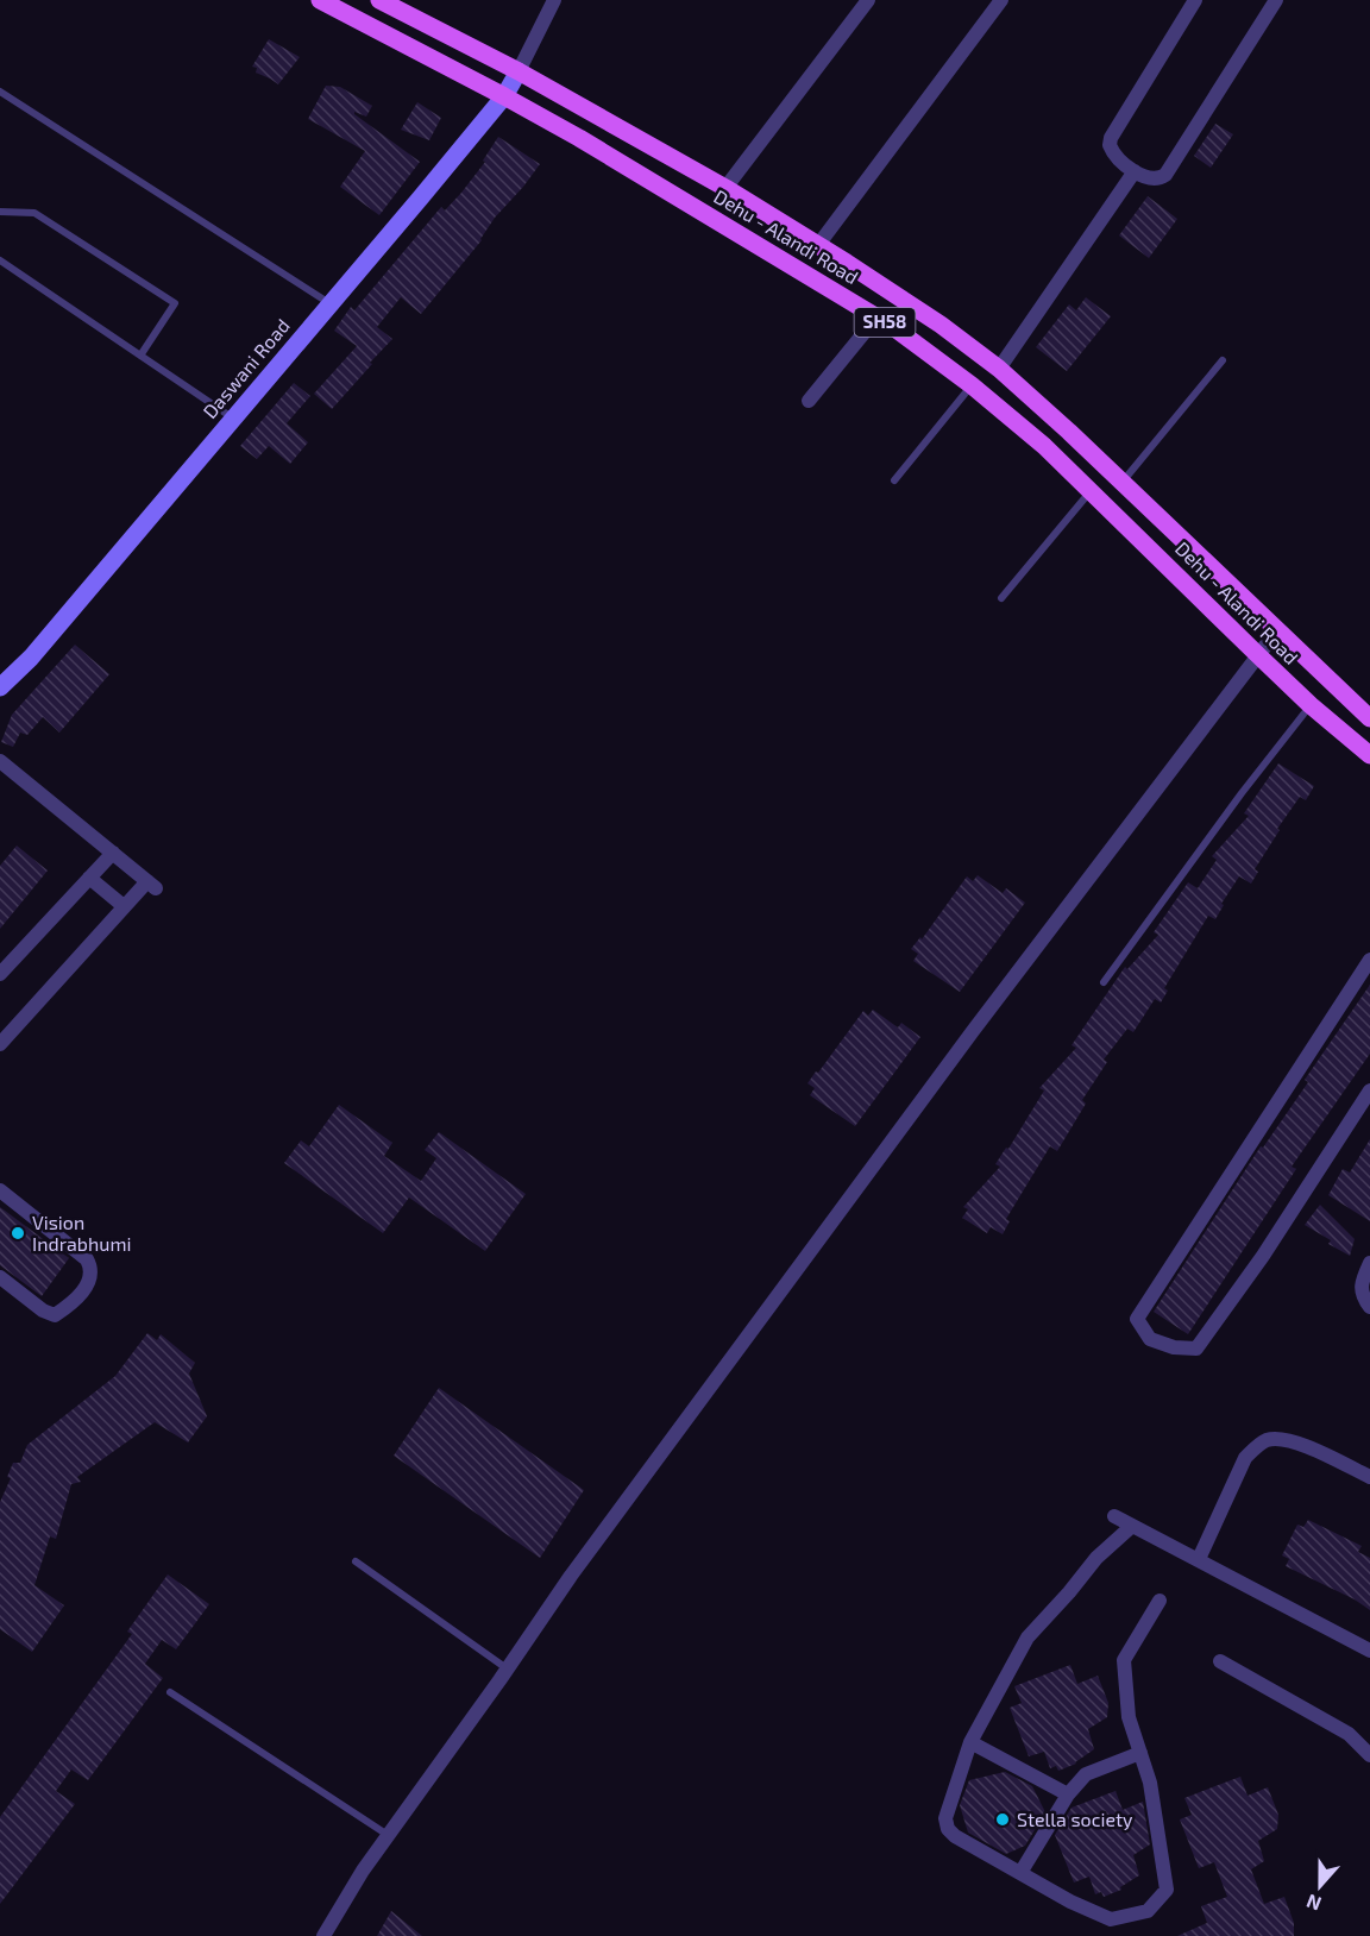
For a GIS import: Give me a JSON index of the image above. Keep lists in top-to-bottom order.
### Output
{
  "streets": {
    "main road": ["Dehu - Alandi Road", "SH58"],
    "street": ["Daswani Road"]
  },
  "crossings": [
    ["Dehu - Alandi Road", "Daswani Road"]
  ],
  "places": ["Vision Indrabhumi", "Stella society"],
  "north": "bottom"
}
